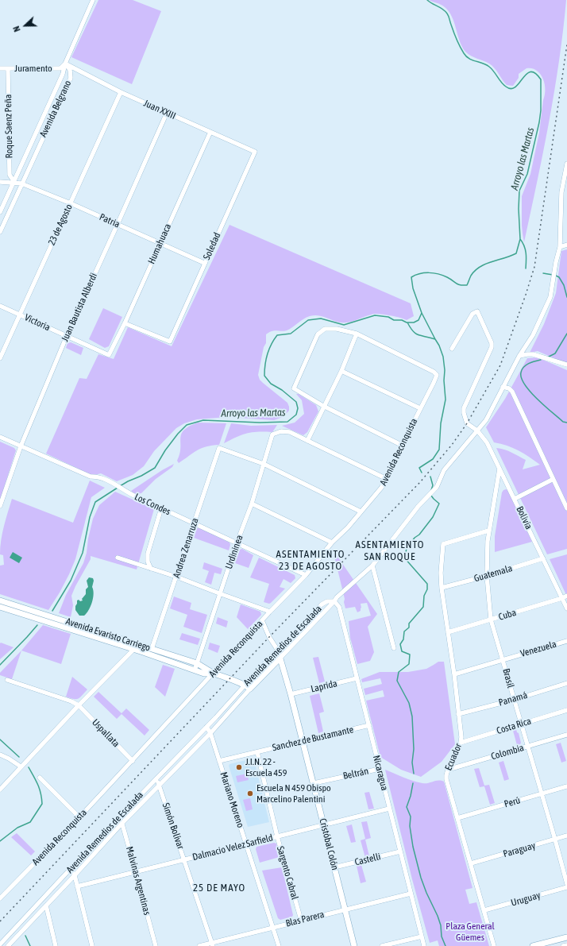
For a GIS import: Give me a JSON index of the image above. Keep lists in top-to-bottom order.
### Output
{
  "streets": {
    "street": [
      "Juramento",
      "Avenida Belgrano",
      "Juan XXIII",
      "Roque Saenz Peña",
      "Patria",
      "23 de Agosto",
      "Humahuaca",
      "Soledad",
      "Juan Bautista Alberdi",
      "Victoria",
      "Avenida Reconquista",
      "Los Condes",
      "Bolivia",
      "Andrea Zenarruza",
      "Urdininea",
      "Guatemala",
      "Cuba",
      "Avenida Evaristo Carriego",
      "Avenida Remedios de Escalada",
      "Venezuela",
      "Brasil",
      "Laprida",
      "Panamá",
      "Costa Rica",
      "Uspallata",
      "Sanchez de Bustamante",
      "Colombia",
      "Ecuador",
      "Nicaragua",
      "Beltrán",
      "Mariano Moreno",
      "Perú",
      "Simón Bolívar",
      "Cristóbal Colón",
      "Dalmacio Velez Sarfield",
      "Paraguay",
      "Castelli",
      "Sargento Cabral",
      "Malvinas Argentinas",
      "Uruguay",
      "Blas Parera"
    ]
  },
  "crossings": [
    ["Juramento", "Avenida Belgrano"],
    ["Juramento", "Juan XXIII"],
    ["Juramento", "Roque Saenz Peña"],
    ["Avenida Belgrano", "Juan XXIII"],
    ["Avenida Belgrano", "Roque Saenz Peña"],
    ["Avenida Belgrano", "Patria"],
    ["Juan XXIII", "23 de Agosto"],
    ["Juan XXIII", "Humahuaca"],
    ["Juan XXIII", "Soledad"],
    ["Juan XXIII", "Juan Bautista Alberdi"],
    ["Roque Saenz Peña", "Patria"],
    ["Patria", "23 de Agosto"],
    ["Patria", "Humahuaca"],
    ["Patria", "Soledad"],
    ["Patria", "Juan Bautista Alberdi"],
    ["23 de Agosto", "Victoria"],
    ["Humahuaca", "Soledad"],
    ["Humahuaca", "Victoria"],
    ["Juan Bautista Alberdi", "Victoria"],
    ["Juan Bautista Alberdi", "Los Condes"],
    ["Avenida Reconquista", "Los Condes"],
    ["Avenida Reconquista", "Avenida Evaristo Carriego"],
    ["Avenida Reconquista", "Uspallata"],
    ["Los Condes", "Andrea Zenarruza"],
    ["Los Condes", "Urdininea"],
    ["Bolivia", "Guatemala"],
    ["Bolivia", "Cuba"],
    ["Bolivia", "Brasil"],
    ["Andrea Zenarruza", "Urdininea"],
    ["Andrea Zenarruza", "Avenida Evaristo Carriego"],
    ["Urdininea", "Avenida Evaristo Carriego"],
    ["Guatemala", "Brasil"],
    ["Guatemala", "Ecuador"],
    ["Cuba", "Brasil"],
    ["Cuba", "Ecuador"],
    ["Avenida Evaristo Carriego", "Avenida Remedios de Escalada"],
    ["Avenida Remedios de Escalada", "Nicaragua"],
    ["Avenida Remedios de Escalada", "Mariano Moreno"],
    ["Avenida Remedios de Escalada", "Simón Bolívar"],
    ["Avenida Remedios de Escalada", "Cristóbal Colón"],
    ["Avenida Remedios de Escalada", "Malvinas Argentinas"],
    ["Venezuela", "Brasil"],
    ["Venezuela", "Ecuador"],
    ["Brasil", "Panamá"],
    ["Brasil", "Costa Rica"],
    ["Brasil", "Colombia"],
    ["Brasil", "Ecuador"],
    ["Brasil", "Perú"],
    ["Brasil", "Paraguay"],
    ["Laprida", "Nicaragua"],
    ["Laprida", "Cristóbal Colón"],
    ["Panamá", "Ecuador"],
    ["Costa Rica", "Ecuador"],
    ["Sanchez de Bustamante", "Nicaragua"],
    ["Sanchez de Bustamante", "Mariano Moreno"],
    ["Sanchez de Bustamante", "Cristóbal Colón"],
    ["Sanchez de Bustamante", "Sargento Cabral"],
    ["Colombia", "Ecuador"],
    ["Ecuador", "Perú"],
    ["Ecuador", "Paraguay"],
    ["Ecuador", "Uruguay"],
    ["Nicaragua", "Beltrán"],
    ["Nicaragua", "Dalmacio Velez Sarfield"],
    ["Nicaragua", "Castelli"],
    ["Nicaragua", "Blas Parera"],
    ["Beltrán", "Cristóbal Colón"],
    ["Mariano Moreno", "Dalmacio Velez Sarfield"],
    ["Mariano Moreno", "Blas Parera"],
    ["Simón Bolívar", "Dalmacio Velez Sarfield"],
    ["Simón Bolívar", "Blas Parera"],
    ["Cristóbal Colón", "Dalmacio Velez Sarfield"],
    ["Cristóbal Colón", "Castelli"],
    ["Cristóbal Colón", "Blas Parera"],
    ["Dalmacio Velez Sarfield", "Sargento Cabral"],
    ["Dalmacio Velez Sarfield", "Malvinas Argentinas"],
    ["Sargento Cabral", "Blas Parera"]
  ],
  "districts": ["ASENTAMIENTO SAN ROQUE", "ASENTAMIENTO 23 DE AGOSTO", "25 DE MAYO"],
  "water": ["Arroyo las Martas"],
  "parks": ["Plaza General Güemes"],
  "places": ["J.I.N. 22 - Escuela 459", "Escuela N 459 Obispo Marcelino Palentini"],
  "north": "left"
}
